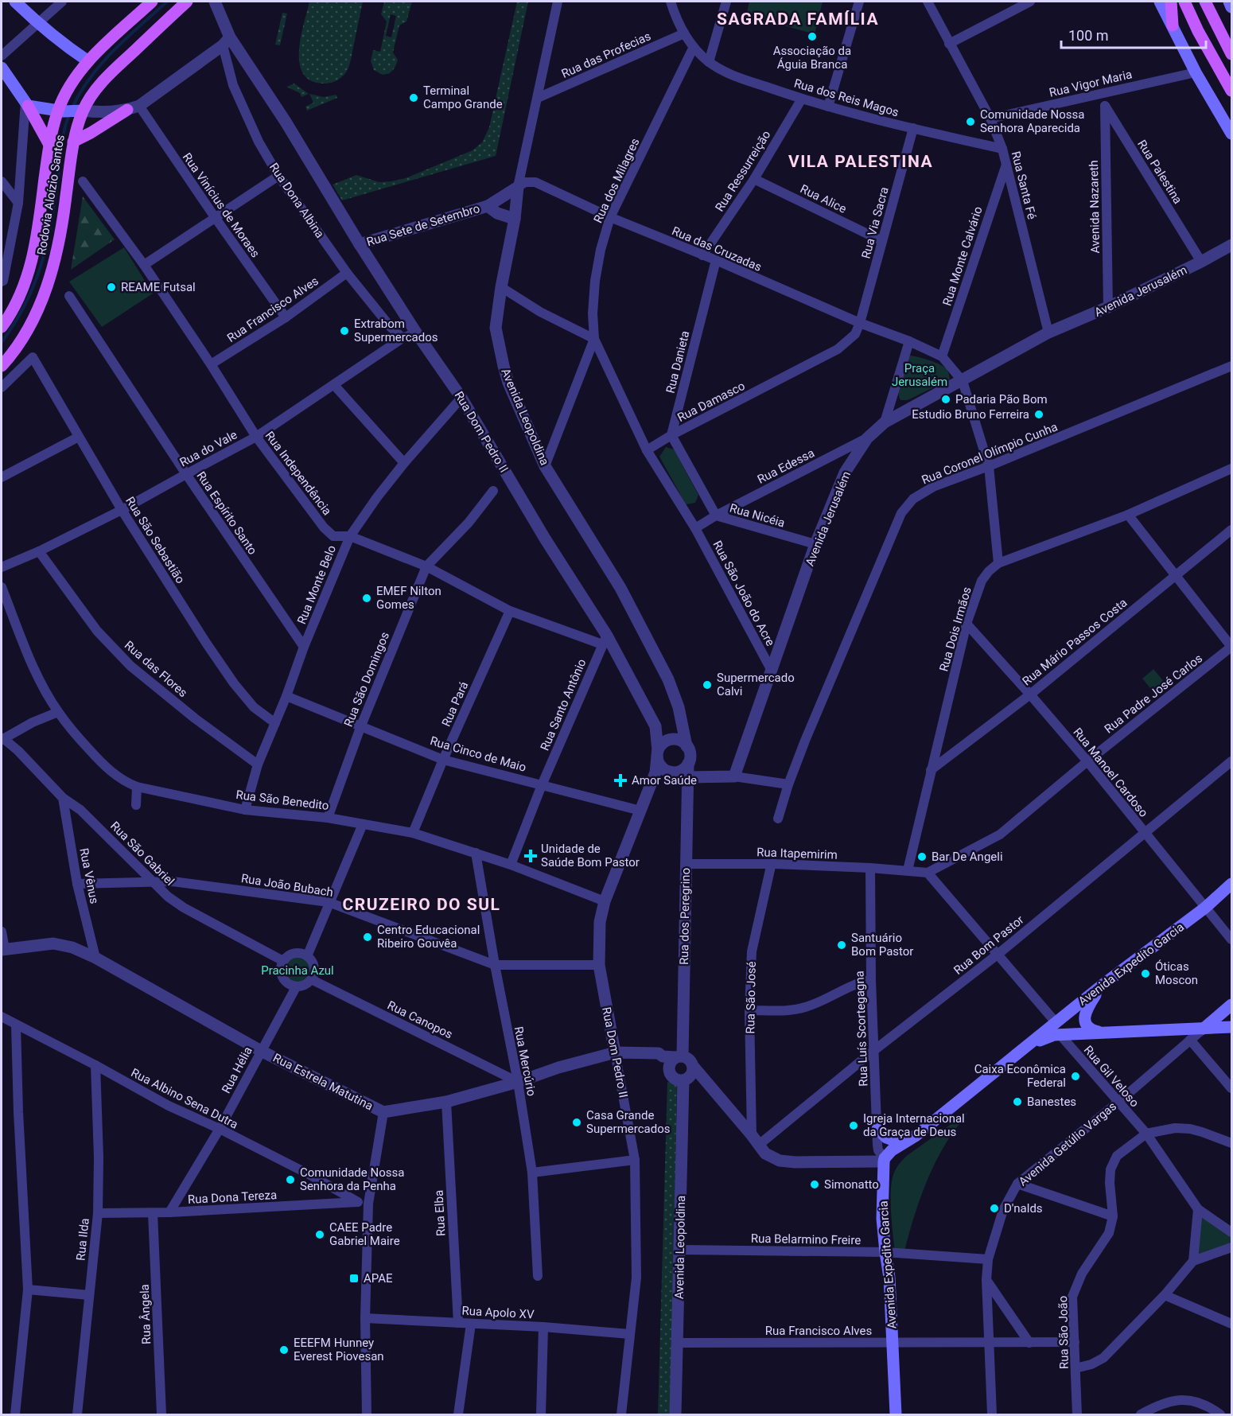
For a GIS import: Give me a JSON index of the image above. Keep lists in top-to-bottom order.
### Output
{
  "streets": {
    "main road": ["Rodovia Aloízio Santos", "Avenida Expedito Garcia", "Avenida Getúlio Vargas"],
    "street": [
      "Rua das Profecias",
      "Rua Vigor Maria",
      "Rua dos Reis Magos",
      "Rua Ressurreição",
      "Rua Palestina",
      "Rua dos Milagres",
      "Rua Santa Fé",
      "Rua Alice",
      "Rua Dona Albina",
      "Rua Vinícius de Moraes",
      "Avenida Nazareth",
      "Rua Via Sacra",
      "Rua Sete de Setembro",
      "Rua das Cruzadas",
      "Rua Monte Calvário",
      "Avenida Jerusalém",
      "Rua Francisco Alves",
      "Rua Danieta",
      "Rua Damasco",
      "Avenida Leopoldina",
      "Rua Dom Pedro II",
      "Rua do Vale",
      "Rua Coronel Olímpio Cunha",
      "Rua Edessa",
      "Rua Independência",
      "Rua Espírito Santo",
      "Rua Nicéia",
      "Rua São Sebastião",
      "Rua Monte Belo",
      "Rua São João do Acre",
      "Rua Dois Irmãos",
      "Rua Mário Passos Costa",
      "Rua das Flores",
      "Rua São Domingos",
      "Rua Padre José Carlos",
      "Rua Pará",
      "Rua Santo Antônio",
      "Rua Cinco de Maio",
      "Rua Manoel Cardoso",
      "Rua São Benedito",
      "Rua São Gabriel",
      "Rua Itapemirim",
      "Rua Vênus",
      "Rua João Bubach",
      "Rua dos Peregrino",
      "Rua Bom Pastor",
      "Rua São José",
      "Rua Canopos",
      "Rua Luís Scortegagna",
      "Rua Mercúrio",
      "Rua Hélia",
      "Rua Gil Veloso",
      "Rua Estrela Matutina",
      "Rua Albino Sena Dutra",
      "Rua Dona Tereza",
      "Rua Elba",
      "Rua Ilda",
      "Rua Belarmino Freire",
      "Rua Apolo XV",
      "Rua Ângela",
      "Rua São João"
    ]
  },
  "crossings": [
    ["Rua das Profecias", "Rua dos Reis Magos"],
    ["Rua das Profecias", "Avenida Leopoldina"],
    ["Rua Vigor Maria", "Rua Palestina"],
    ["Rua Vigor Maria", "Rua Santa Fé"],
    ["Rua dos Reis Magos", "Rua Ressurreição"],
    ["Rua dos Reis Magos", "Rua dos Milagres"],
    ["Rua dos Reis Magos", "Rua Santa Fé"],
    ["Rua dos Reis Magos", "Rua Via Sacra"],
    ["Rua Ressurreição", "Rua Alice"],
    ["Rua Ressurreição", "Rua das Cruzadas"],
    ["Rua Palestina", "Avenida Nazareth"],
    ["Rua Palestina", "Avenida Jerusalém"],
    ["Rua dos Milagres", "Rua das Cruzadas"],
    ["Rua dos Milagres", "Avenida Leopoldina"],
    ["Rua Santa Fé", "Rua Monte Calvário"],
    ["Rua Santa Fé", "Avenida Jerusalém"],
    ["Rua Alice", "Rua Via Sacra"],
    ["Rua Dona Albina", "Rua Francisco Alves"],
    ["Rua Dona Albina", "Rua Dom Pedro II"],
    ["Rua Dona Albina", "Rua do Vale"],
    ["Rua Vinícius de Moraes", "Rua Francisco Alves"],
    ["Avenida Nazareth", "Avenida Jerusalém"],
    ["Rua Via Sacra", "Rua das Cruzadas"],
    ["Rua Via Sacra", "Rua Damasco"],
    ["Rua Sete de Setembro", "Rua das Cruzadas"],
    ["Rua Sete de Setembro", "Avenida Leopoldina"],
    ["Rua Sete de Setembro", "Rua Dom Pedro II"],
    ["Rua das Cruzadas", "Rua Monte Calvário"],
    ["Rua das Cruzadas", "Avenida Jerusalém"],
    ["Rua das Cruzadas", "Rua Danieta"],
    ["Rua das Cruzadas", "Rua Damasco"],
    ["Rua das Cruzadas", "Avenida Leopoldina"],
    ["Avenida Jerusalém", "Rua Edessa"],
    ["Avenida Jerusalém", "Rua Nicéia"],
    ["Avenida Jerusalém", "Rua São João do Acre"],
    ["Rua Francisco Alves", "Avenida Leopoldina"],
    ["Rua Francisco Alves", "Rua Independência"],
    ["Rua Francisco Alves", "Avenida Expedito Garcia"],
    ["Rua Francisco Alves", "Avenida Getúlio Vargas"],
    ["Rua Francisco Alves", "Rua São João"],
    ["Rua Danieta", "Rua Damasco"],
    ["Avenida Leopoldina", "Rua Dom Pedro II"],
    ["Avenida Leopoldina", "Rua dos Peregrino"],
    ["Avenida Leopoldina", "Rua Estrela Matutina"],
    ["Avenida Leopoldina", "Rua Belarmino Freire"],
    ["Rua Dom Pedro II", "Rua do Vale"],
    ["Rua Dom Pedro II", "Rua Independência"],
    ["Rua Dom Pedro II", "Rua Monte Belo"],
    ["Rua Dom Pedro II", "Rua Santo Antônio"],
    ["Rua Dom Pedro II", "Rua Cinco de Maio"],
    ["Rua Dom Pedro II", "Rua São Benedito"],
    ["Rua Dom Pedro II", "Rua João Bubach"],
    ["Rua Dom Pedro II", "Rua dos Peregrino"],
    ["Rua Dom Pedro II", "Rua Estrela Matutina"],
    ["Rua Dom Pedro II", "Rua Apolo XV"],
    ["Rua do Vale", "Rua Independência"],
    ["Rua do Vale", "Rua Espírito Santo"],
    ["Rua do Vale", "Rua São Sebastião"],
    ["Rua do Vale", "Rua das Flores"],
    ["Rua Edessa", "Rua Nicéia"],
    ["Rua Independência", "Rua Monte Belo"],
    ["Rua Independência", "Rua São Domingos"],
    ["Rua Independência", "Rua Pará"],
    ["Rua Independência", "Rua Santo Antônio"],
    ["Rua Espírito Santo", "Rua Monte Belo"],
    ["Rua Nicéia", "Rua São João do Acre"],
    ["Rua São Sebastião", "Rua Monte Belo"],
    ["Rua Monte Belo", "Rua das Flores"],
    ["Rua Monte Belo", "Rua Cinco de Maio"],
    ["Rua Monte Belo", "Rua São Benedito"],
    ["Rua Dois Irmãos", "Rua Mário Passos Costa"],
    ["Rua Dois Irmãos", "Rua Manoel Cardoso"],
    ["Rua Dois Irmãos", "Rua Itapemirim"],
    ["Rua Mário Passos Costa", "Rua Manoel Cardoso"],
    ["Rua São Domingos", "Rua Cinco de Maio"],
    ["Rua São Domingos", "Rua São Benedito"],
    ["Rua Padre José Carlos", "Rua Manoel Cardoso"],
    ["Rua Padre José Carlos", "Rua Gil Veloso"],
    ["Rua Pará", "Rua Cinco de Maio"],
    ["Rua Pará", "Rua São Benedito"],
    ["Rua Santo Antônio", "Rua Cinco de Maio"],
    ["Rua Santo Antônio", "Rua São Benedito"],
    ["Rua Manoel Cardoso", "Rua Bom Pastor"],
    ["Rua Manoel Cardoso", "Avenida Expedito Garcia"],
    ["Rua São Benedito", "Rua Mercúrio"],
    ["Rua São Gabriel", "Rua Vênus"],
    ["Rua São Gabriel", "Rua João Bubach"],
    ["Rua São Gabriel", "Rua Canopos"],
    ["Rua São Gabriel", "Rua Hélia"],
    ["Rua Itapemirim", "Rua dos Peregrino"],
    ["Rua Itapemirim", "Rua São José"],
    ["Rua Itapemirim", "Rua Luís Scortegagna"],
    ["Rua Vênus", "Rua João Bubach"],
    ["Rua Vênus", "Rua Estrela Matutina"],
    ["Rua João Bubach", "Rua Mercúrio"],
    ["Rua dos Peregrino", "Rua Estrela Matutina"],
    ["Rua Bom Pastor", "Rua São José"],
    ["Rua Bom Pastor", "Rua Luís Scortegagna"],
    ["Rua Bom Pastor", "Rua Gil Veloso"],
    ["Avenida Expedito Garcia", "Rua Luís Scortegagna"],
    ["Avenida Expedito Garcia", "Rua Gil Veloso"],
    ["Avenida Expedito Garcia", "Rua Belarmino Freire"],
    ["Rua Canopos", "Rua Mercúrio"],
    ["Rua Canopos", "Rua Hélia"],
    ["Rua Canopos", "Rua Estrela Matutina"],
    ["Rua Mercúrio", "Rua Estrela Matutina"],
    ["Rua Hélia", "Rua Estrela Matutina"],
    ["Rua Hélia", "Rua Albino Sena Dutra"],
    ["Rua Hélia", "Rua Dona Tereza"],
    ["Rua Gil Veloso", "Avenida Getúlio Vargas"],
    ["Rua Gil Veloso", "Rua São João"],
    ["Rua Estrela Matutina", "Rua Elba"],
    ["Rua Albino Sena Dutra", "Rua Dona Tereza"],
    ["Rua Albino Sena Dutra", "Rua Ilda"],
    ["Avenida Getúlio Vargas", "Rua Belarmino Freire"],
    ["Rua Dona Tereza", "Rua Ilda"],
    ["Rua Dona Tereza", "Rua Ângela"],
    ["Rua Elba", "Rua Apolo XV"]
  ],
  "districts": ["SAGRADA FAMÍLIA", "VILA PALESTINA", "CRUZEIRO DO SUL"],
  "parks": ["Praça Jerusalém", "Pracinha Azul"],
  "places": {
    "other": [
      "Associação da Águia Branca",
      "Terminal Campo Grande",
      "Comunidade Nossa Senhora Aparecida",
      "REAME Futsal",
      "Extrabom Supermercados",
      "Padaria Pão Bom",
      "Estudio Bruno Ferreira",
      "EMEF Nilton Gomes",
      "Supermercado Calvi",
      "Bar De Angeli",
      "Centro Educacional Ribeiro Gouvêa",
      "Santuário Bom Pastor",
      "Óticas Moscon",
      "Caixa Econômica Federal",
      "Banestes",
      "Casa Grande Supermercados",
      "Igreja Internacional da Graça de Deus",
      "Comunidade Nossa Senhora da Penha",
      "Simonatto",
      "D'nalds",
      "CAEE Padre Gabriel Maire",
      "EEEFM Hunney Everest Piovesan"
    ],
    "health": ["Amor Saúde", "Unidade de Saúde Bom Pastor"],
    "transit": ["APAE"]
  },
  "scale_bar": "100 m"
}
